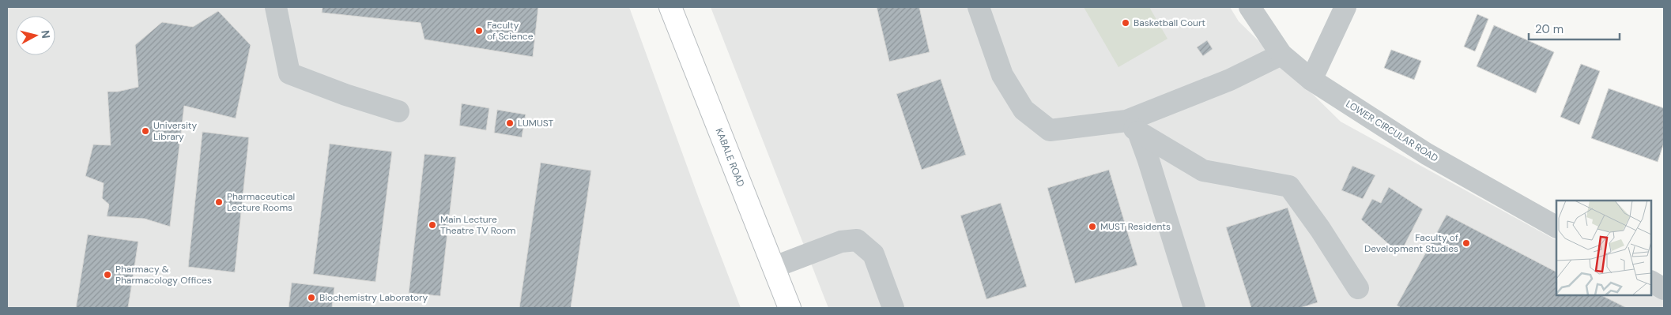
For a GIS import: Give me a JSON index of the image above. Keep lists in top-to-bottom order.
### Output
{
  "streets": {
    "main road": ["KABALE ROAD"],
    "street": ["LOWER CIRCULAR ROAD"]
  },
  "places": [
    "Basketball Court",
    "Faculty of Science",
    "LUMUST",
    "University Library",
    "Pharmaceutical Lecture Rooms",
    "Main Lecture Theatre TV Room",
    "MUST Residents",
    "Faculty of Development Studies",
    "Pharmacy & Pharmacology Offices",
    "Biochemistry Laboratory"
  ],
  "scale_bar": "20 m",
  "north": "right"
}
